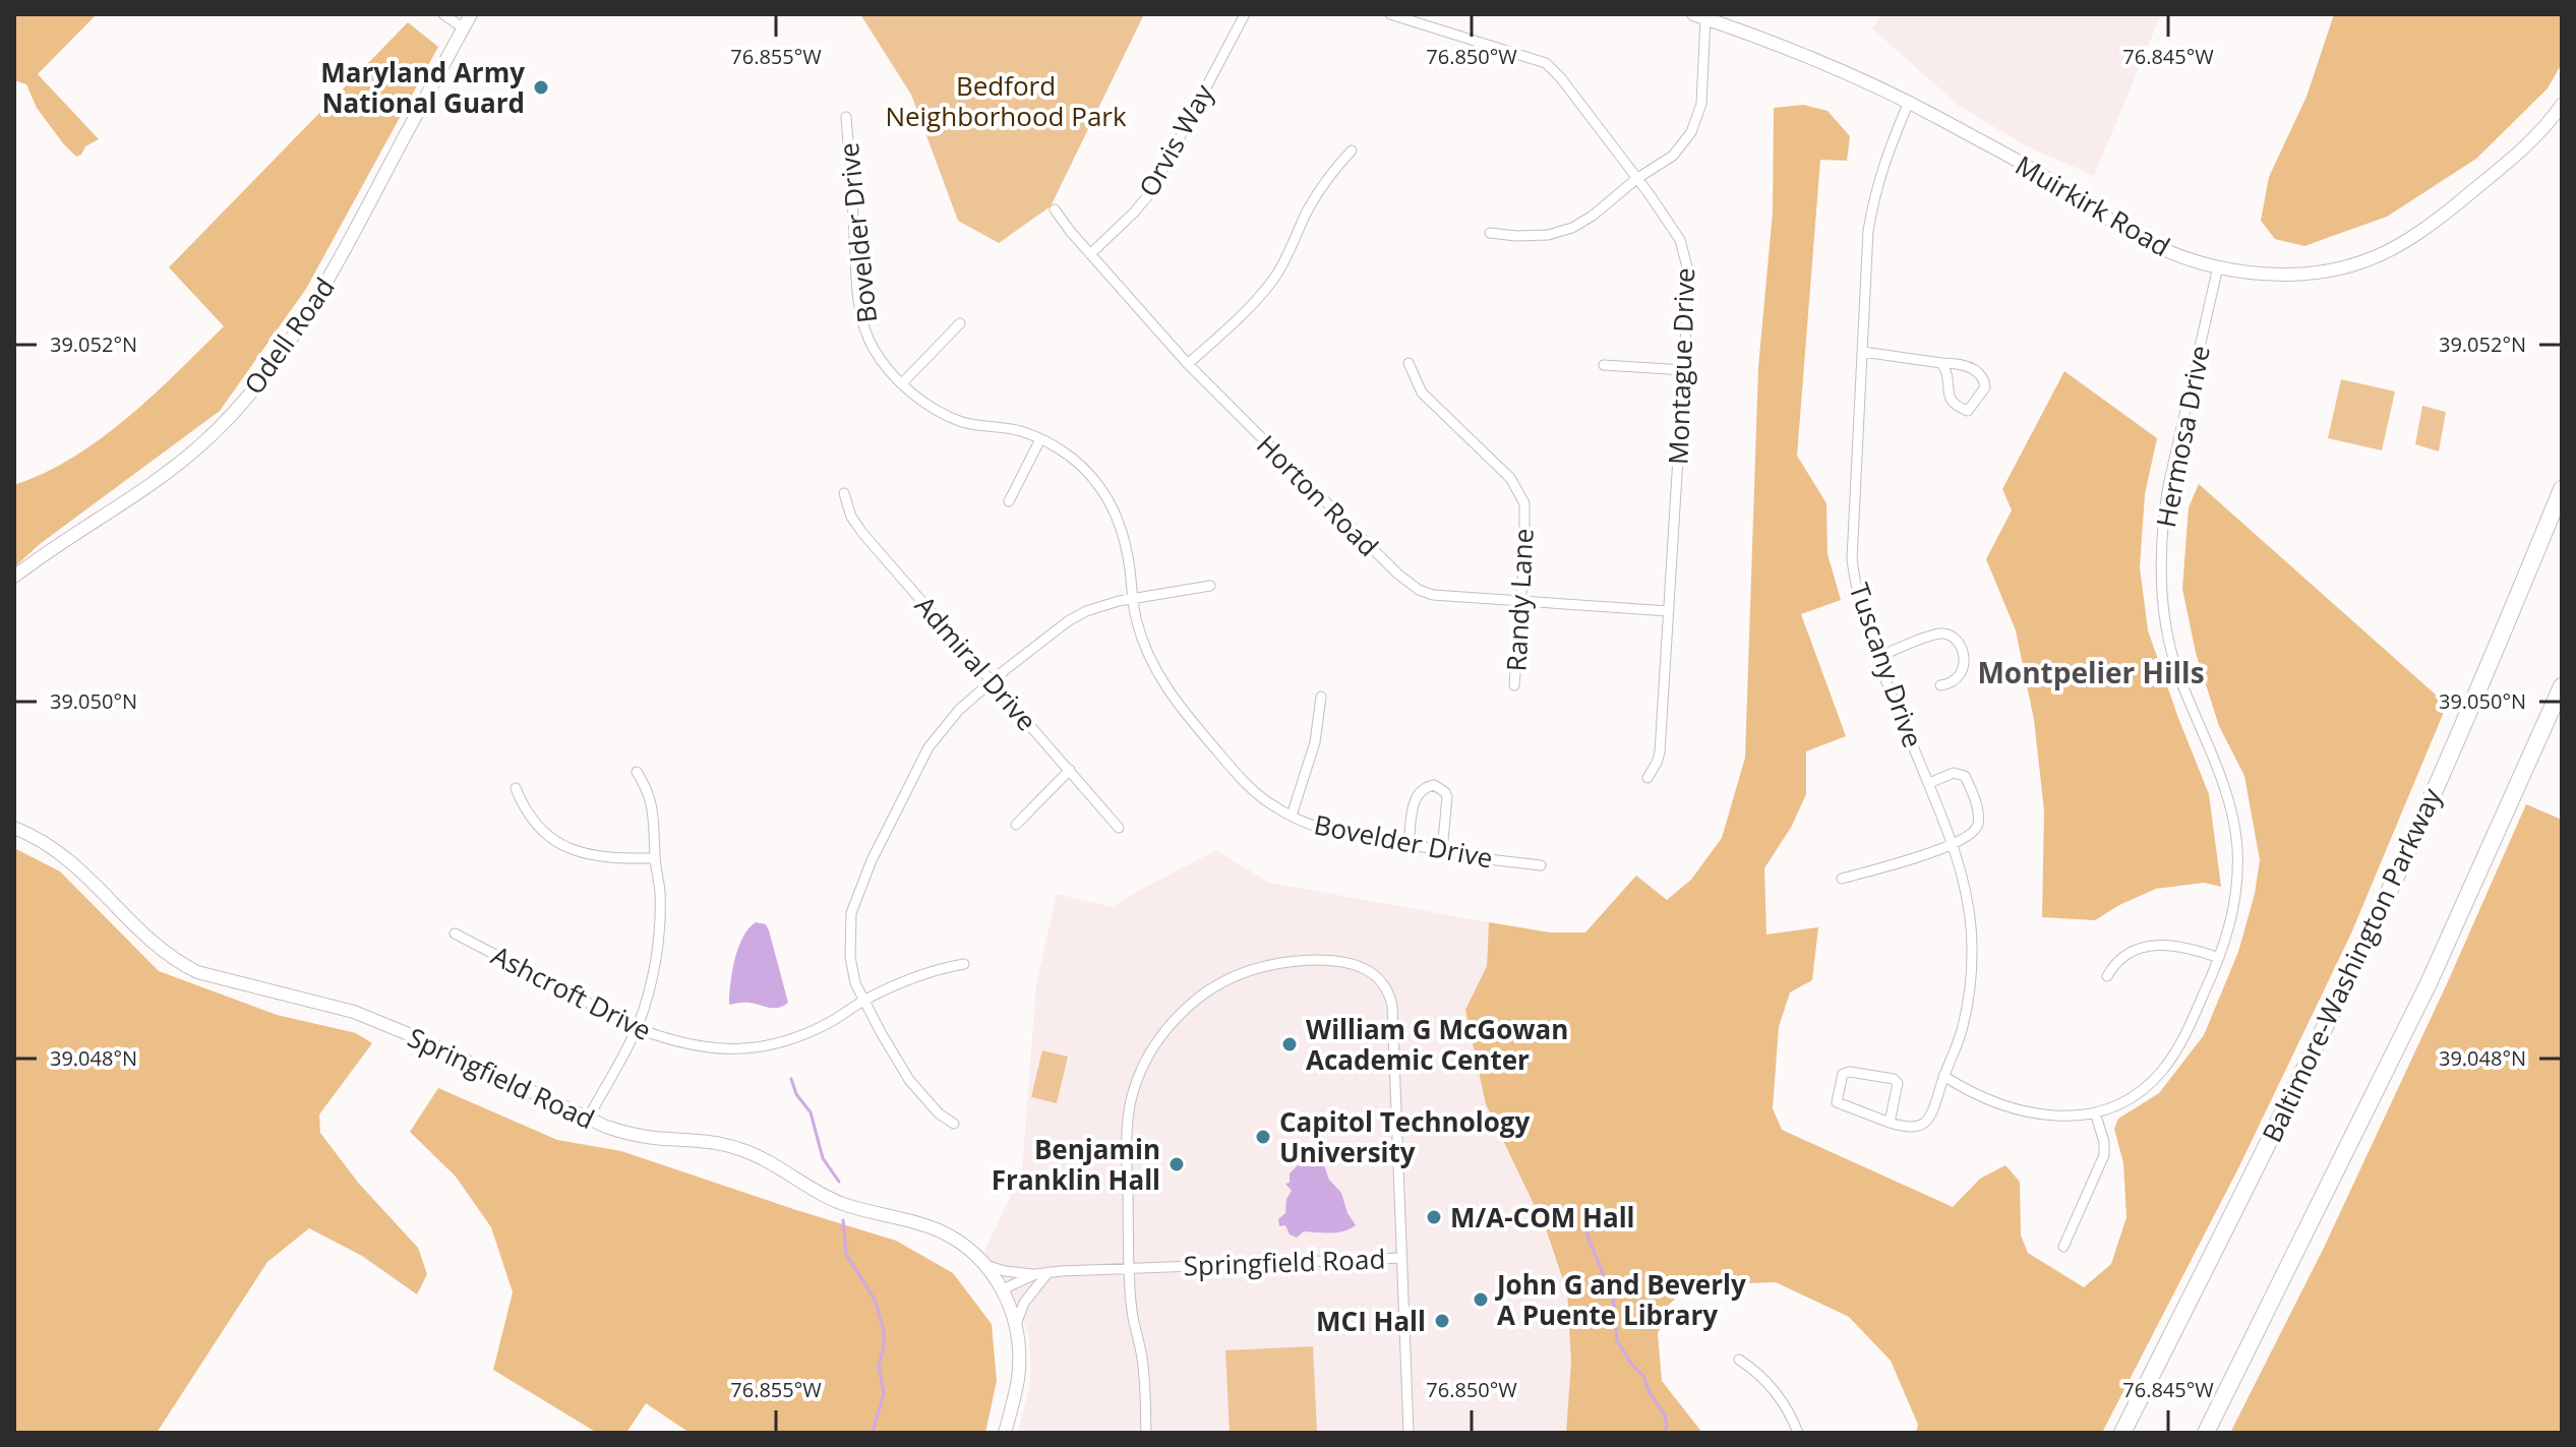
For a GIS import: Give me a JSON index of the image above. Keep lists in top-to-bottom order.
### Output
{
  "streets": {
    "highway": ["Baltimore-Washington Parkway"],
    "street": [
      "Orvis Way",
      "Muirkirk Road",
      "Bovelder Drive",
      "Odell Road",
      "Montague Drive",
      "Hermosa Drive",
      "Horton Road",
      "Randy Lane",
      "Admiral Drive",
      "Tuscany Drive",
      "Ashcroft Drive",
      "Springfield Road"
    ]
  },
  "crossings": [
    ["Orvis Way", "Horton Road"],
    ["Muirkirk Road", "Hermosa Drive"],
    ["Muirkirk Road", "Tuscany Drive"],
    ["Montague Drive", "Horton Road"],
    ["Hermosa Drive", "Tuscany Drive"],
    ["Horton Road", "Randy Lane"]
  ],
  "districts": ["Montpelier Hills"],
  "parks": ["Bedford Neighborhood Park"],
  "places": [
    "Maryland Army National Guard",
    "William G McGowan Academic Center",
    "Capitol Technology University",
    "Benjamin Franklin Hall",
    "M/A-COM Hall",
    "John G and Beverly A Puente Library",
    "MCI Hall"
  ],
  "coordinates": [
    "76.855°W",
    "76.850°W",
    "76.845°W",
    "39.052°N",
    "39.050°N",
    "39.048°N"
  ]
}
